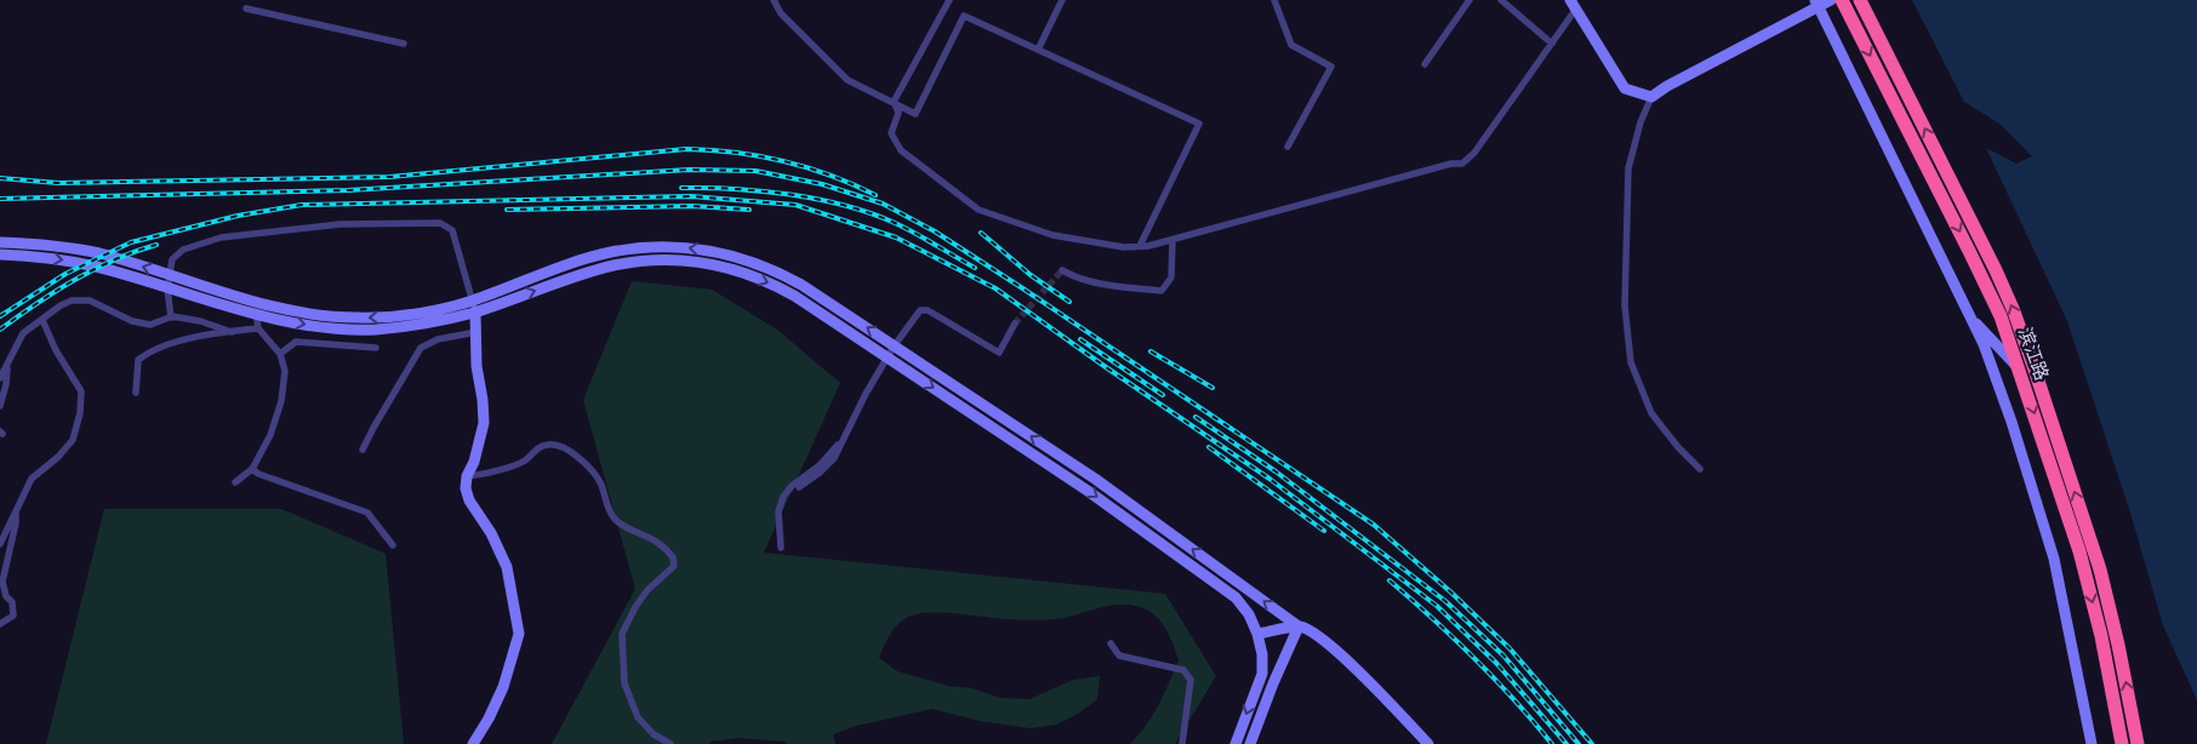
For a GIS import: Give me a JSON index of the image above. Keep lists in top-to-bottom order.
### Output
{
  "streets": {
    "highway": ["滨江路"]
  }
}
